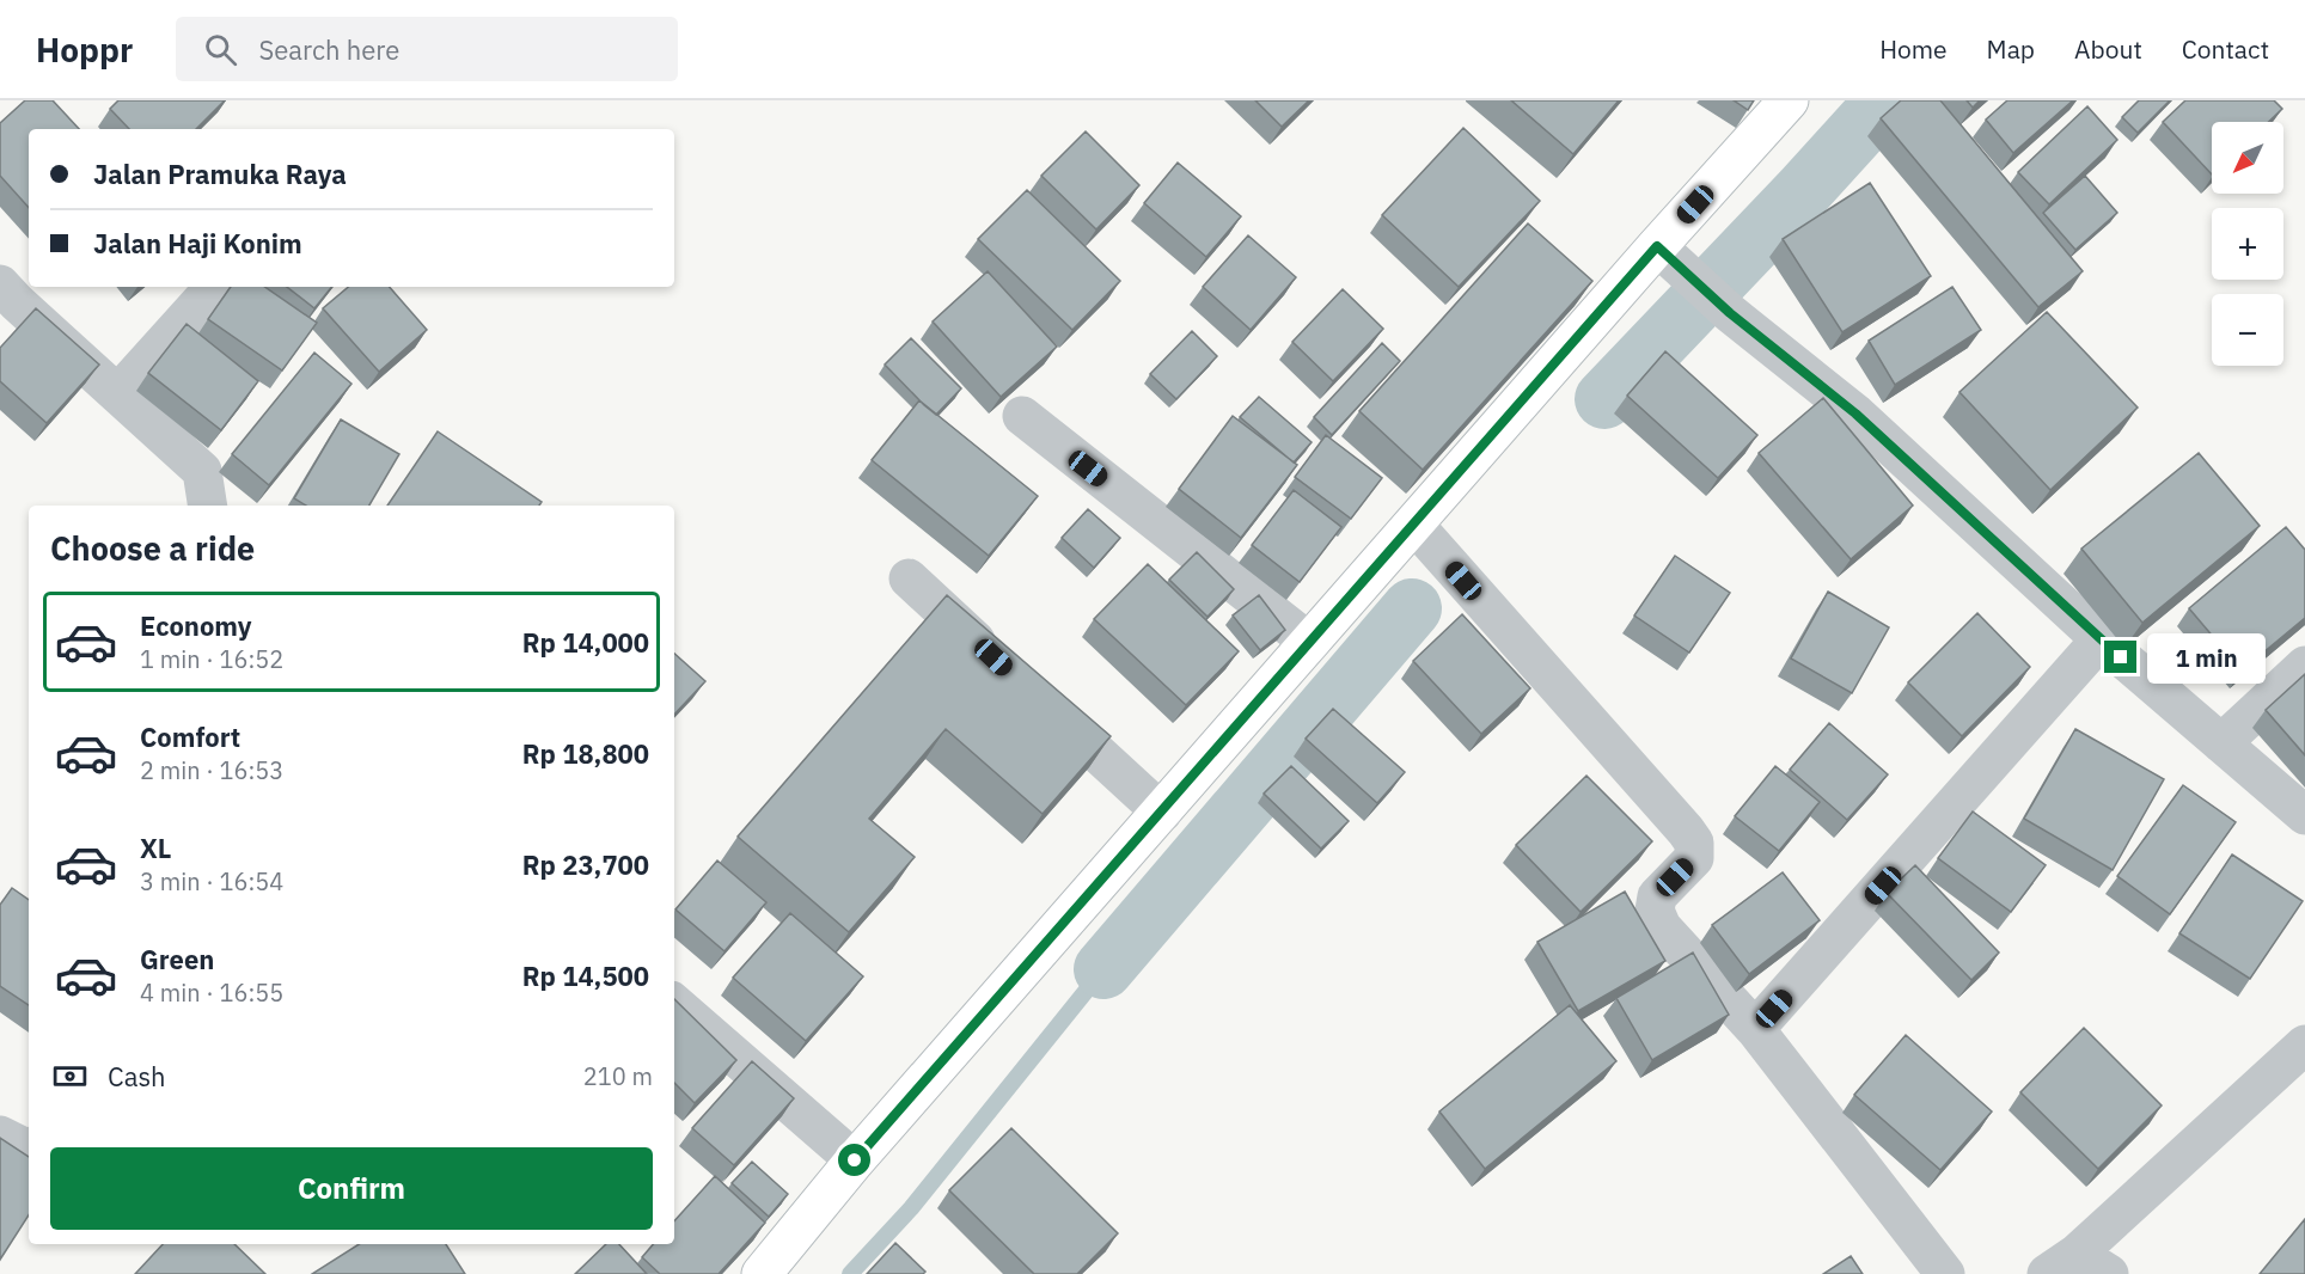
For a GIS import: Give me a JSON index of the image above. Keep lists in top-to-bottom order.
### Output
{
  "north": "bottom left",
  "page": {
    "header": "Hoppr",
    "search": "Search here",
    "nav": [
      "Home",
      "Map",
      "About",
      "Contact"
    ],
    "map_buttons": ["+", "−"],
    "banner": ["Jalan Pramuka Raya", "Jalan Haji Konim"],
    "heading": "Choose a ride",
    "list": [
      {
        "name": "Economy",
        "note": "1 min · 16:52",
        "value": "Rp 14,000"
      },
      {
        "name": "Comfort",
        "note": "2 min · 16:53",
        "value": "Rp 18,800"
      },
      {
        "name": "XL",
        "note": "3 min · 16:54",
        "value": "Rp 23,700"
      },
      {
        "name": "Green",
        "note": "4 min · 16:55",
        "value": "Rp 14,500"
      }
    ],
    "bubble": "1 min",
    "pay": ["Cash", "210 m"],
    "buttons": "Confirm"
  }
}
